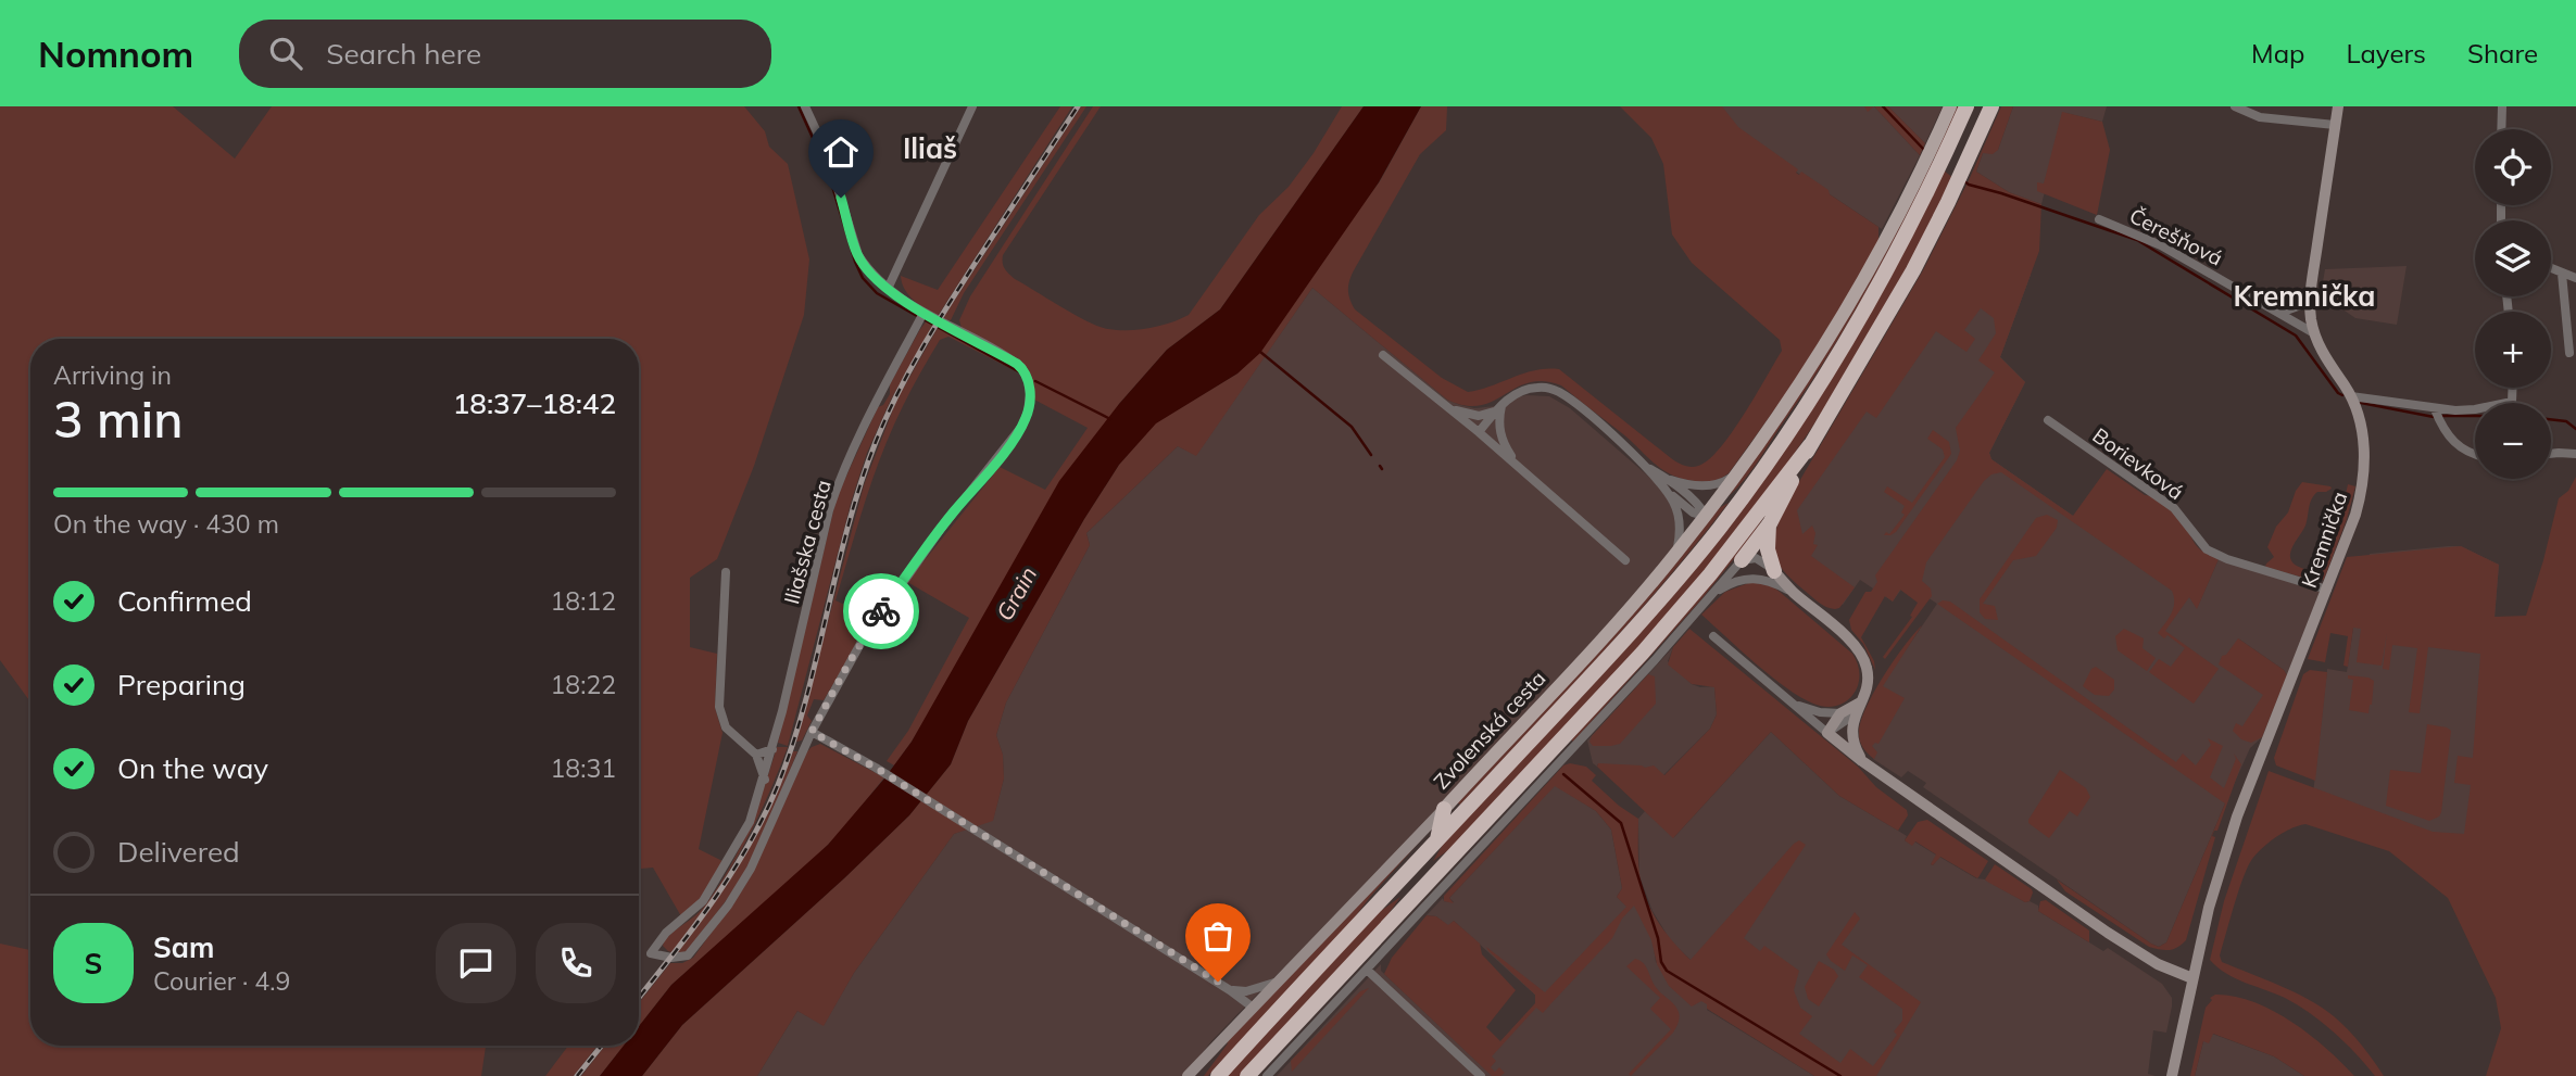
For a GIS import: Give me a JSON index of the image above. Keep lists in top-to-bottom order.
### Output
{
  "streets": {
    "main road": ["Kremnička", "Zvolenská cesta"],
    "street": ["Čerešňová", "Borievková", "Iliašska cesta"]
  },
  "crossings": [
    ["Čerešňová", "Kremnička"],
    ["Borievková", "Kremnička"]
  ],
  "districts": ["Iliaš", "Kremnička"],
  "water": ["Grain"],
  "page": {
    "header": "Nomnom",
    "search": "Search here",
    "nav": ["Map", "Layers", "Share"],
    "map_buttons": ["+", "−"],
    "heading": ["3 min", "Arriving in", "18:37–18:42"],
    "panel": ["Sam", "Courier · 4.9"],
    "bar": "On the way · 430 m",
    "list": [
      ["Confirmed", "18:12"],
      ["Preparing", "18:22"],
      ["On the way", "18:31"],
      "Delivered"
    ],
    "round": "S"
  }
}
